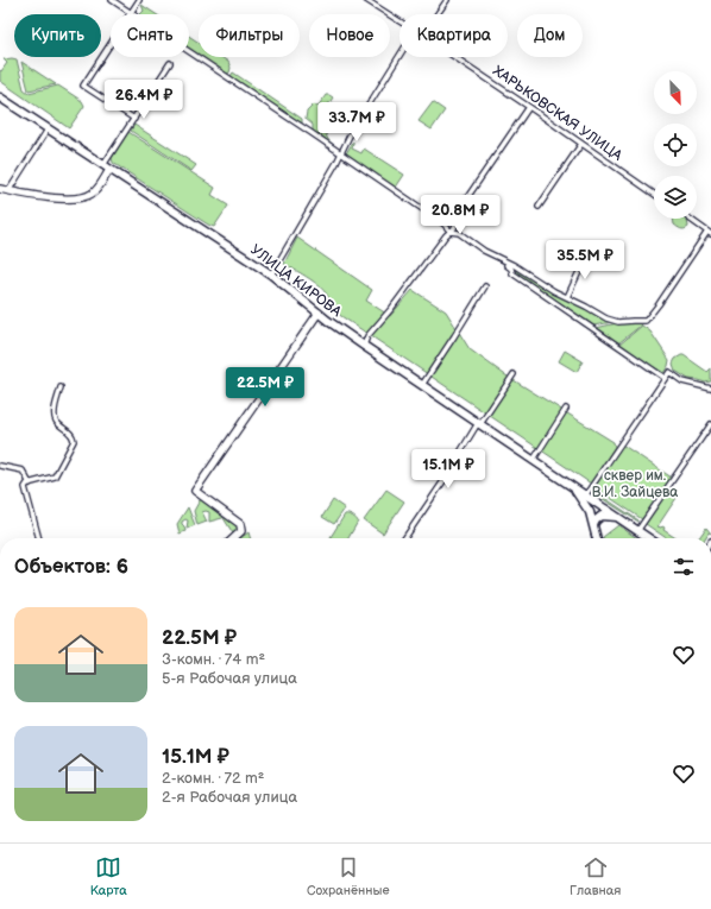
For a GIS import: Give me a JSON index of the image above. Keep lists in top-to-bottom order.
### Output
{
  "streets": {
    "main road": ["УЛИЦА КИРОВА"],
    "street": ["ХАРЬКОВСКАЯ УЛИЦА"]
  },
  "parks": ["сквер им. В.И. Зайцева"],
  "north": "bottom right",
  "page": {
    "chip": [
      "Купить",
      "Снять",
      "Фильтры",
      "Новое",
      "Квартира",
      "Дом"
    ],
    "price": [
      "26.4M ₽",
      "33.7M ₽",
      "20.8M ₽",
      "35.5M ₽",
      "22.5M ₽",
      "15.1M ₽"
    ],
    "heading": "Объектов: 6",
    "list": [
      {
        "name": "22.5M ₽",
        "note": "3-комн. · 74 m² · 5-я Рабочая улица"
      },
      {
        "name": "15.1M ₽",
        "note": "2-комн. · 72 m² · 2-я Рабочая улица"
      }
    ],
    "tabs": ["Карта", "Сохранённые", "Главная"]
  }
}
